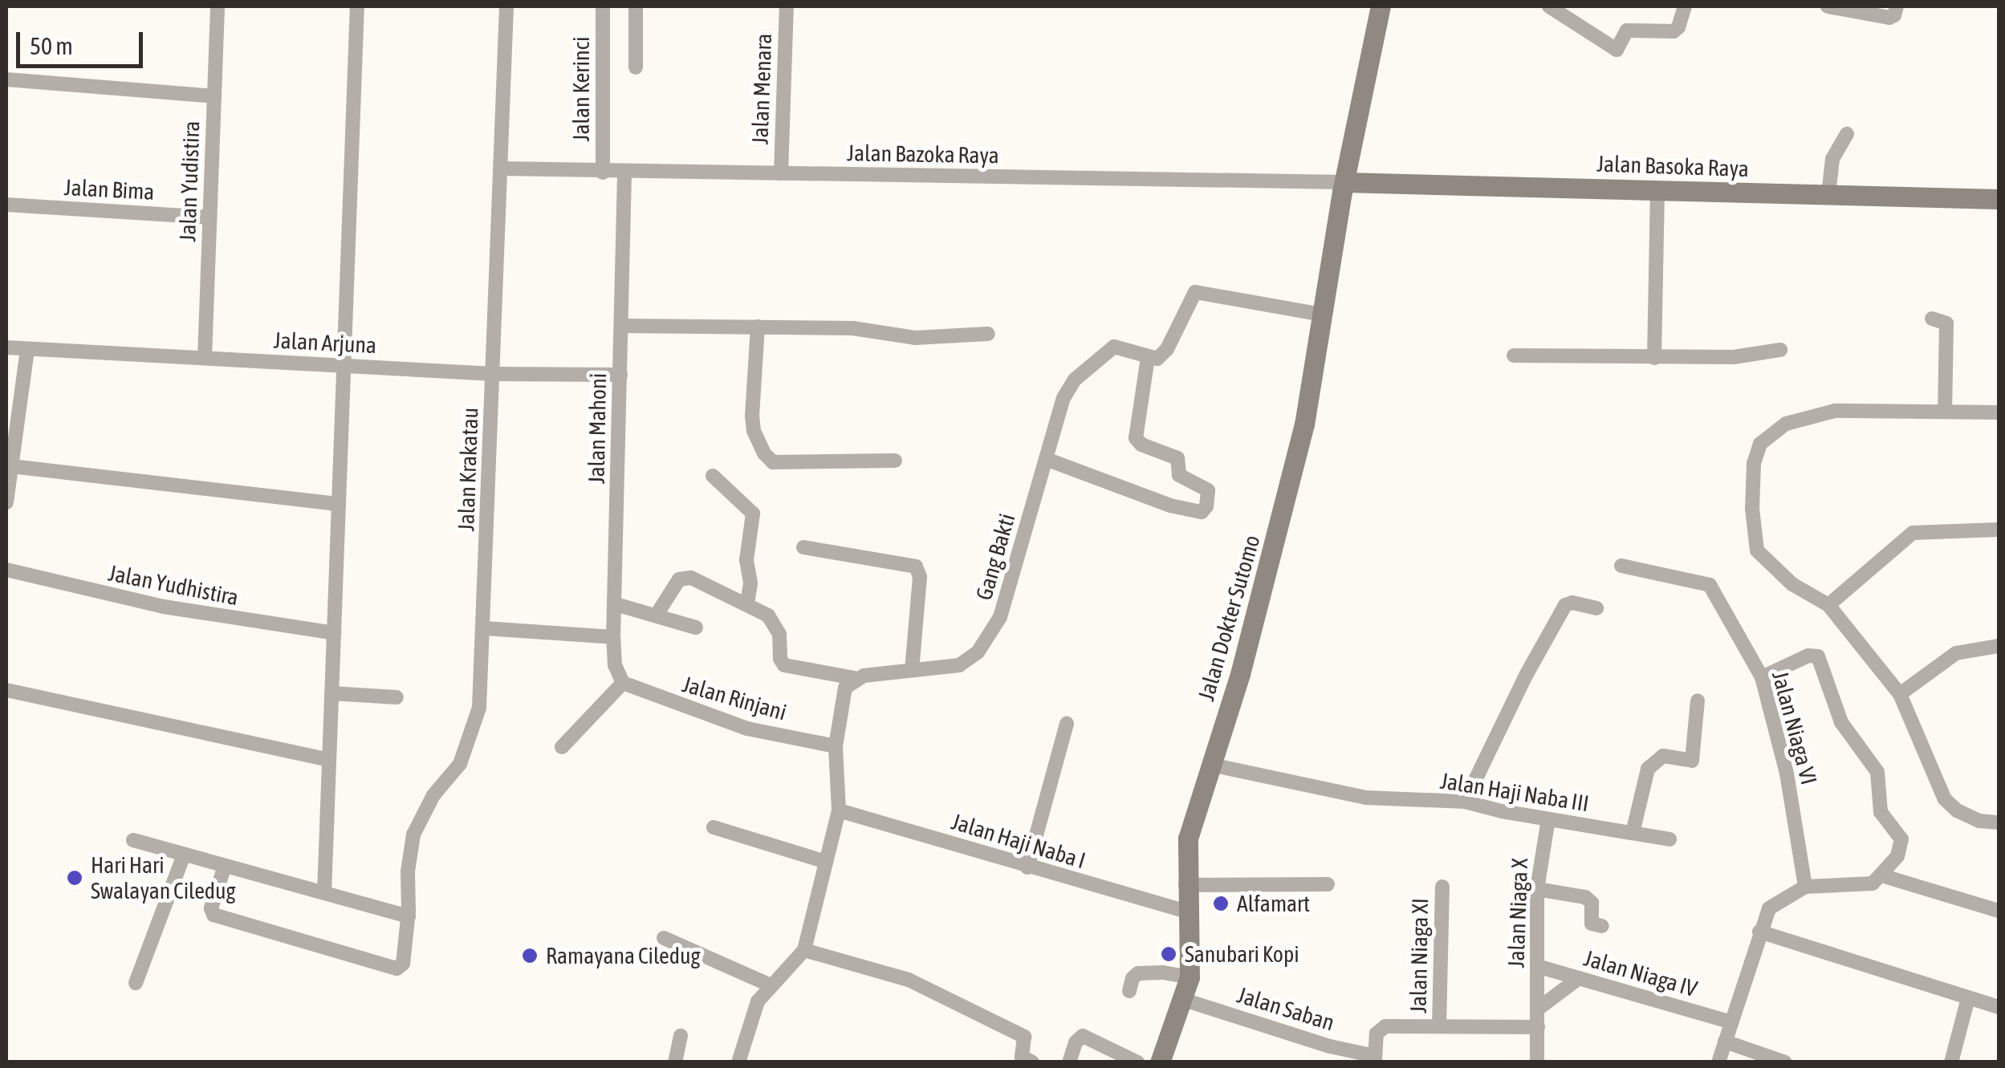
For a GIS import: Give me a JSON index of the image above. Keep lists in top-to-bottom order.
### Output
{
  "streets": {
    "main road": ["Jalan Basoka Raya", "Jalan Dokter Sutomo"],
    "street": [
      "Jalan Kerinci",
      "Jalan Menara",
      "Jalan Bazoka Raya",
      "Jalan Yudistira",
      "Jalan Bima",
      "Jalan Arjuna",
      "Jalan Mahoni",
      "Jalan Krakatau",
      "Gang Bakti",
      "Jalan Yudhistira",
      "Jalan Rinjani",
      "Jalan Niaga VI",
      "Jalan Haji Naba III",
      "Jalan Haji Naba I",
      "Jalan Niaga X",
      "Jalan Niaga XI",
      "Jalan Niaga IV",
      "Jalan Saban"
    ]
  },
  "crossings": [
    ["Jalan Kerinci", "Jalan Bazoka Raya"],
    ["Jalan Menara", "Jalan Bazoka Raya"],
    ["Jalan Bazoka Raya", "Jalan Basoka Raya"],
    ["Jalan Bazoka Raya", "Jalan Mahoni"],
    ["Jalan Bazoka Raya", "Jalan Krakatau"],
    ["Jalan Bazoka Raya", "Jalan Dokter Sutomo"],
    ["Jalan Basoka Raya", "Jalan Dokter Sutomo"],
    ["Jalan Yudistira", "Jalan Bima"],
    ["Jalan Yudistira", "Jalan Arjuna"],
    ["Jalan Arjuna", "Jalan Mahoni"],
    ["Jalan Arjuna", "Jalan Krakatau"],
    ["Jalan Mahoni", "Jalan Rinjani"],
    ["Jalan Dokter Sutomo", "Jalan Haji Naba III"],
    ["Jalan Dokter Sutomo", "Jalan Haji Naba I"],
    ["Jalan Dokter Sutomo", "Jalan Saban"],
    ["Jalan Haji Naba III", "Jalan Niaga X"],
    ["Jalan Niaga X", "Jalan Niaga XI"],
    ["Jalan Niaga X", "Jalan Niaga IV"],
    ["Jalan Niaga XI", "Jalan Saban"]
  ],
  "places": [
    "Hari Hari Swalayan Ciledug",
    "Alfamart",
    "Sanubari Kopi",
    "Ramayana Ciledug"
  ],
  "scale_bar": "50 m"
}
